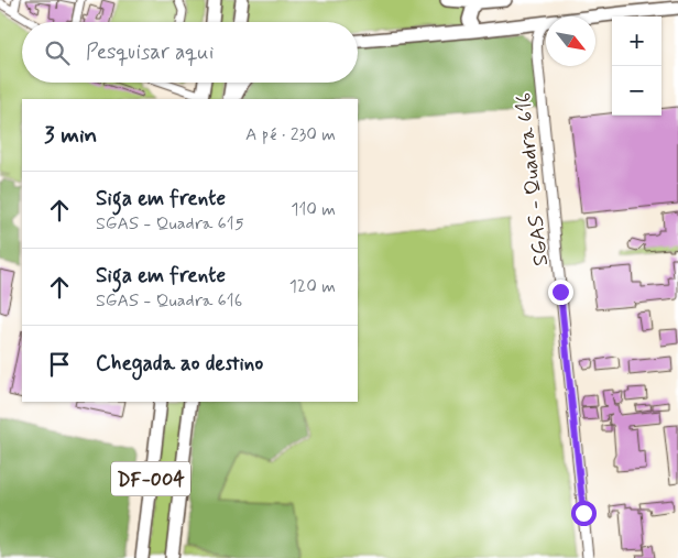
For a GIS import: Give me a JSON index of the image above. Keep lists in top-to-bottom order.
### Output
{
  "streets": {
    "main road": ["DF-004"],
    "street": ["SGAS - Quadra 616"]
  },
  "north": "bottom right",
  "page": {
    "map_buttons": ["+", "−"],
    "search": "Pesquisar aqui",
    "heading": ["3 min", "A pé · 230 m"],
    "list": [
      ["Siga em frente", "SGAS - Quadra 615", "110 m"],
      ["Siga em frente", "SGAS - Quadra 616", "120 m"],
      "Chegada ao destino"
    ]
  }
}
